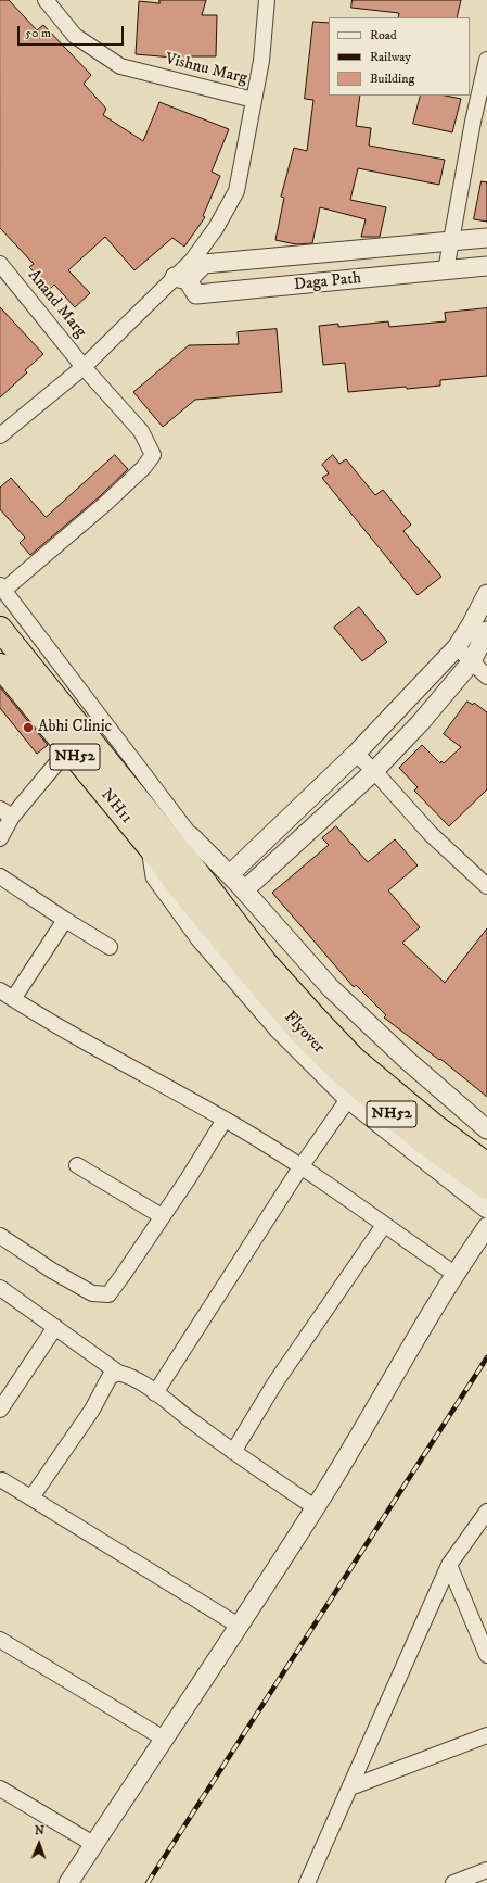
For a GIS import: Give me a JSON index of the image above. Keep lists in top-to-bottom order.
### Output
{
  "streets": {
    "highway": ["NH52", "NH11", "Flyover"],
    "street": ["Vishnu Marg", "Daga Path", "Anand Marg"]
  },
  "crossings": [
    ["NH52", "NH11"],
    ["NH52", "Flyover"],
    ["NH11", "Flyover"]
  ],
  "places": ["Abhi Clinic"],
  "legend": ["Road", "Railway", "Building"],
  "scale_bar": "50 m",
  "north": "top"
}
